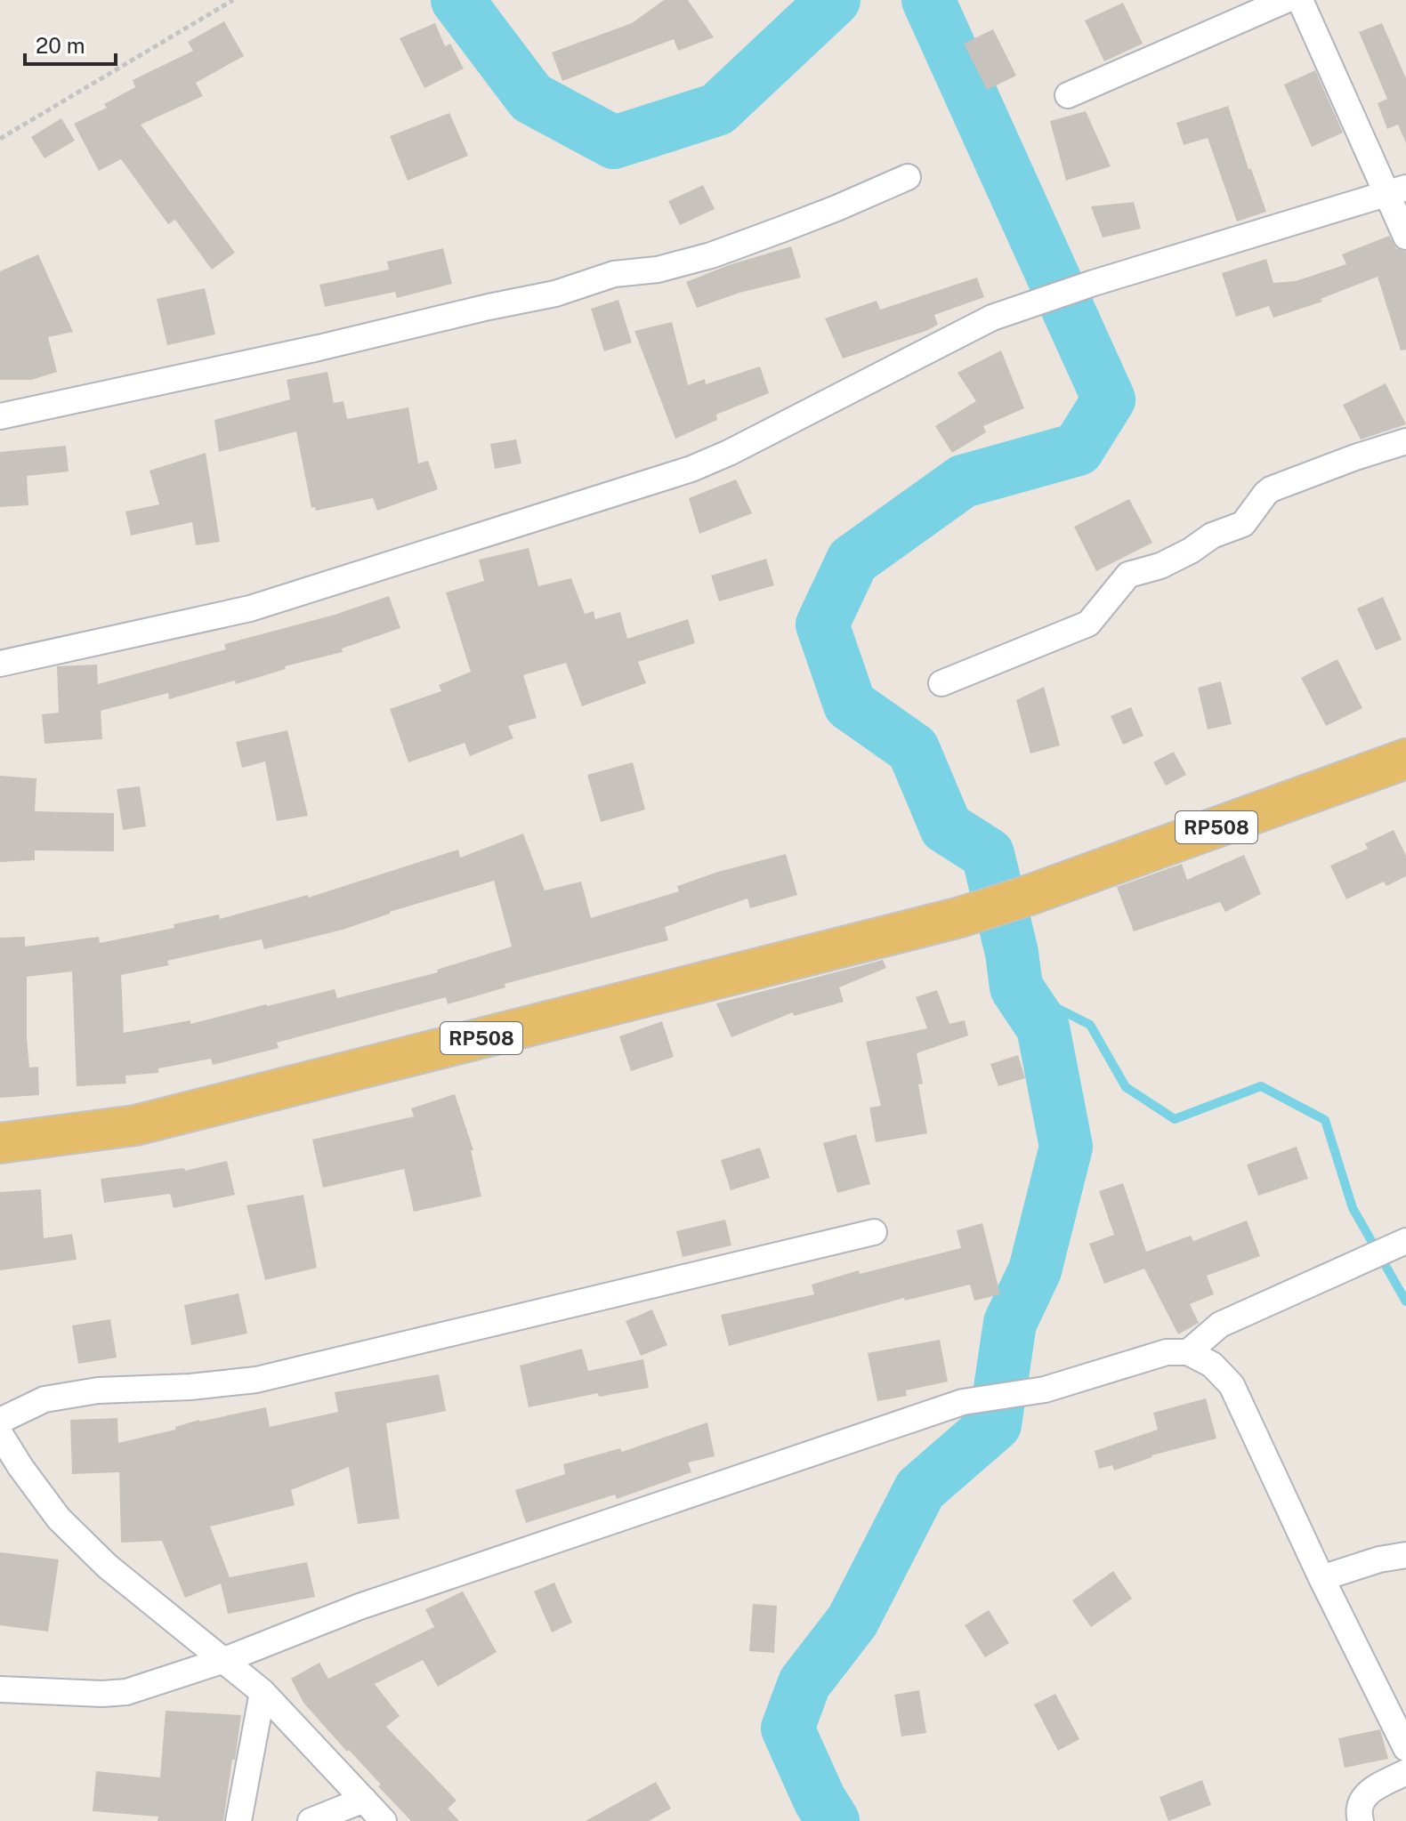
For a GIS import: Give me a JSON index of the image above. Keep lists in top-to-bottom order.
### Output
{
  "streets": {
    "main road": ["RP508"]
  },
  "scale_bar": "20 m"
}
